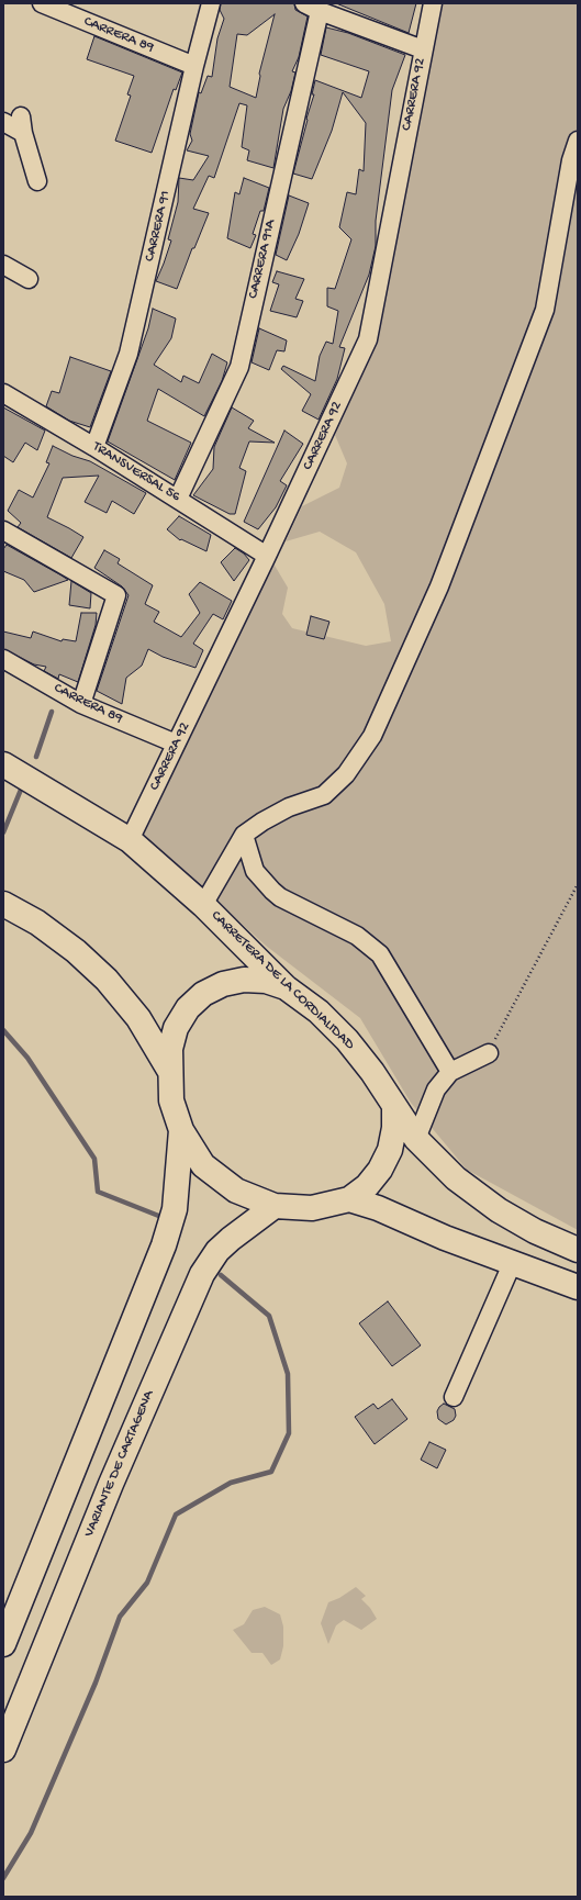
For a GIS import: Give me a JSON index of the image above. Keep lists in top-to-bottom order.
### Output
{
  "streets": {
    "highway": ["CARRETERA DE LA CORDIALIDAD", "VARIANTE DE CARTAGENA"],
    "street": [
      "CARRERA 89",
      "CARRERA 92",
      "CARRERA 91",
      "CARRERA 91A",
      "TRANSVERSAL 56"
    ]
  },
  "crossings": [
    ["CARRERA 89", "CARRERA 92"],
    ["CARRERA 89", "CARRERA 91"],
    ["CARRERA 92", "TRANSVERSAL 56"],
    ["CARRERA 92", "CARRETERA DE LA CORDIALIDAD"],
    ["CARRERA 91", "TRANSVERSAL 56"],
    ["CARRERA 91A", "TRANSVERSAL 56"]
  ]
}
